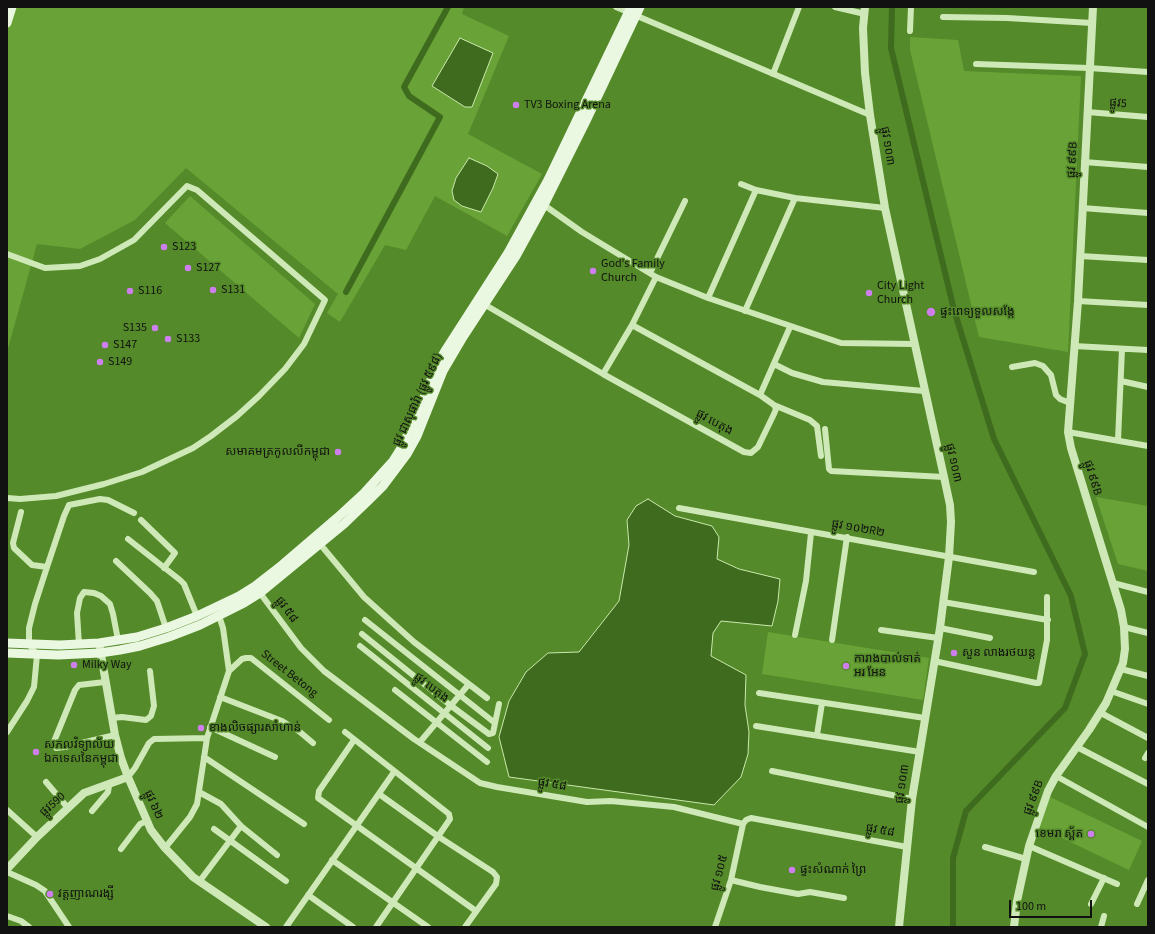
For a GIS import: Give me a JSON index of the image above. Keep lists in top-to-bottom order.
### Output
{
  "streets": {
    "main road": ["ផ្លូវ ជាសុផារ៉ា (ផ្លូវ ៥៩៨)"],
    "street": [
      "ផ្លូវ5",
      "ផ្លូវ ១០៣",
      "ផ្លូវ ៩៩B",
      "ផ្លូវ បេតុង",
      "ផ្លូវ ១០២R២",
      "ផ្លូវ ៥៨",
      "Street Betong",
      "ផ្លូវ590",
      "ផ្លូវ ៦២",
      "ផ្លូវ ១០៥"
    ]
  },
  "crossings": [
    ["ផ្លូវ5", "ផ្លូវ ៩៩B"],
    ["ផ្លូវ ១០៣", "ផ្លូវ ១០២R២"],
    ["ផ្លូវ ១០៣", "ផ្លូវ ៥៨"],
    ["ផ្លូវ ជាសុផារ៉ា (ផ្លូវ ៥៩៨)", "ផ្លូវ បេតុង"],
    ["ផ្លូវ ជាសុផារ៉ា (ផ្លូវ ៥៩៨)", "ផ្លូវ ៥៨"],
    ["ផ្លូវ ជាសុផារ៉ា (ផ្លូវ ៥៩៨)", "ផ្លូវ ៦២"],
    ["ផ្លូវ ៥៨", "ផ្លូវ ១០៥"],
    ["ផ្លូវ590", "ផ្លូវ ៦២"]
  ],
  "places": [
    "TV3 Boxing Arena",
    "S123",
    "S127",
    "God's Family Church",
    "S131",
    "S116",
    "City Light Church",
    "ផ្ទះពេទ្យទួលសង្កែ",
    "S135",
    "S133",
    "S147",
    "S149",
    "សមាគមត្រកូលលីកម្ពុជា",
    "សួន លាងរថយន្ត",
    "Milky Way",
    "ការាងបាល់ទាត់ អរ អែន",
    "ខាងលិចផ្សារសាំហាន់",
    "សកលវិទ្យាល័យ ឯកទេសនៃកម្ពុជា",
    "ខេមរា ស្ព័ត",
    "ផ្ទះសំណាក់ ព្រៃ",
    "វត្តញាណរង្សី"
  ],
  "scale_bar": "100 m"
}
